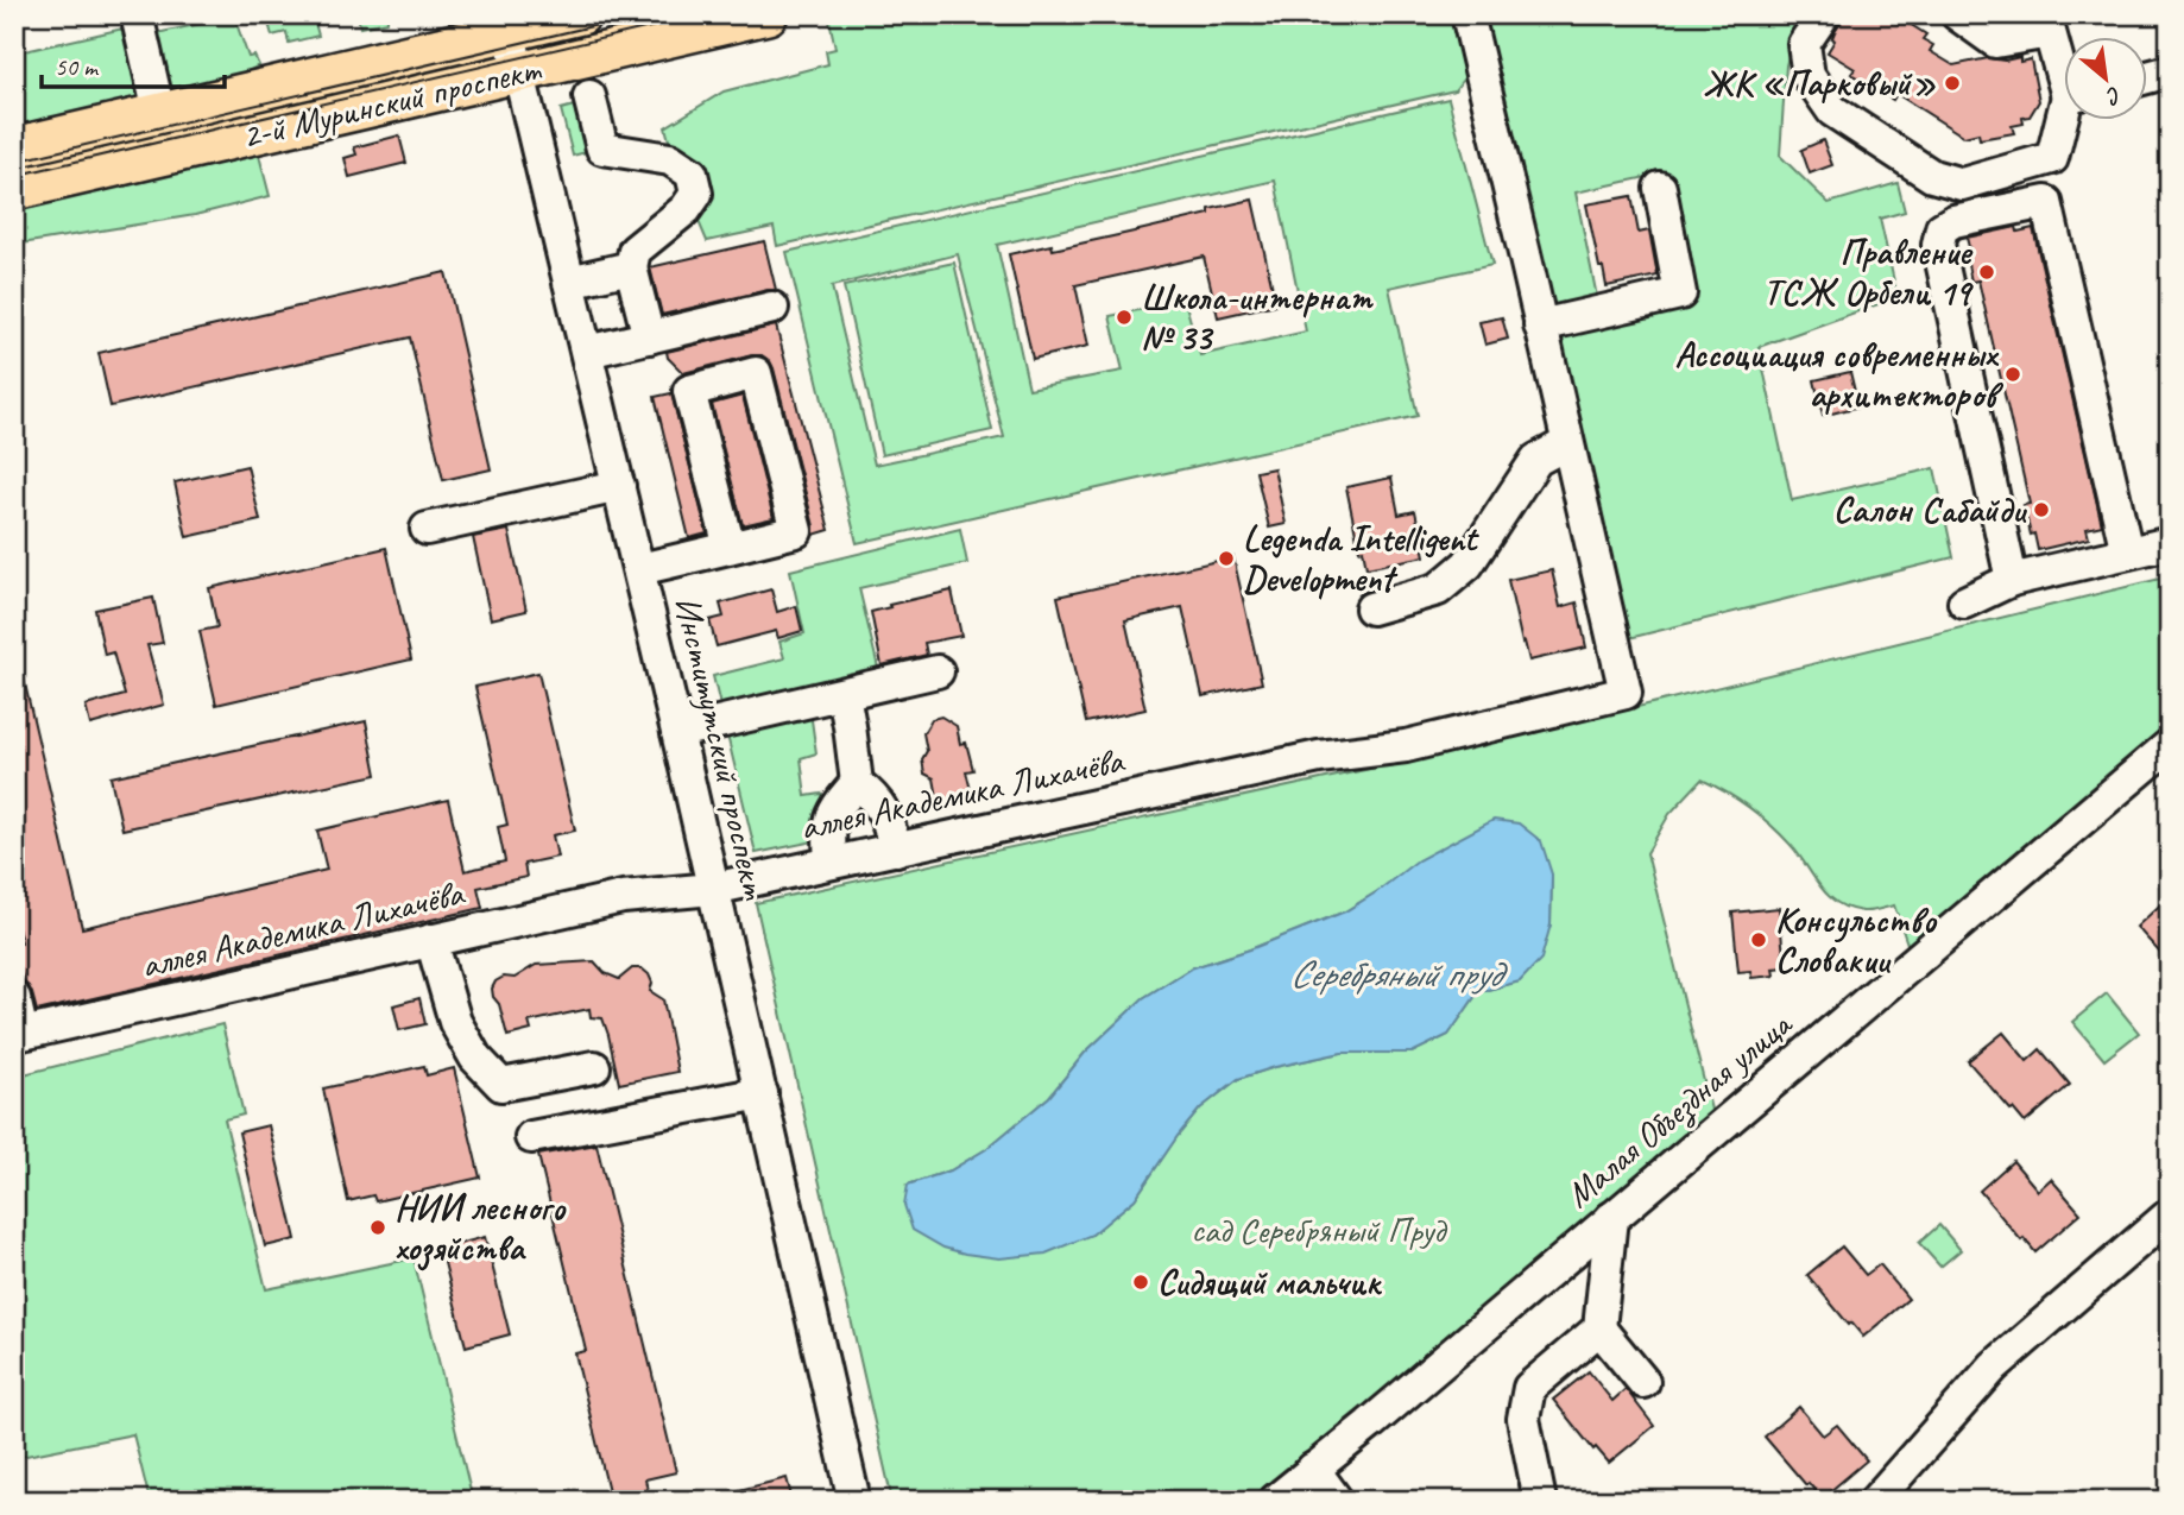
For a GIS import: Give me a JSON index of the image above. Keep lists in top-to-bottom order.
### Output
{
  "streets": {
    "main road": ["2-й Муринский проспект"],
    "street": ["Институтский проспект", "аллея Академика Лихачёва", "Малая Объездная улица"]
  },
  "crossings": [
    ["2-й Муринский проспект", "Институтский проспект"],
    ["Институтский проспект", "аллея Академика Лихачёва"]
  ],
  "water": ["Серебряный пруд"],
  "parks": ["сад Серебряный Пруд"],
  "places": [
    "ЖК «Парковый»",
    "Правление ТСЖ Орбели 19",
    "Школа-интернат № 33",
    "Ассоциация современных архитекторов",
    "Салон Сабайди",
    "Legenda Intelligent Development",
    "Консульство Словакии",
    "НИИ лесного хозяйства",
    "Сидящий мальчик"
  ],
  "scale_bar": "50 m",
  "north": "bottom right"
}
